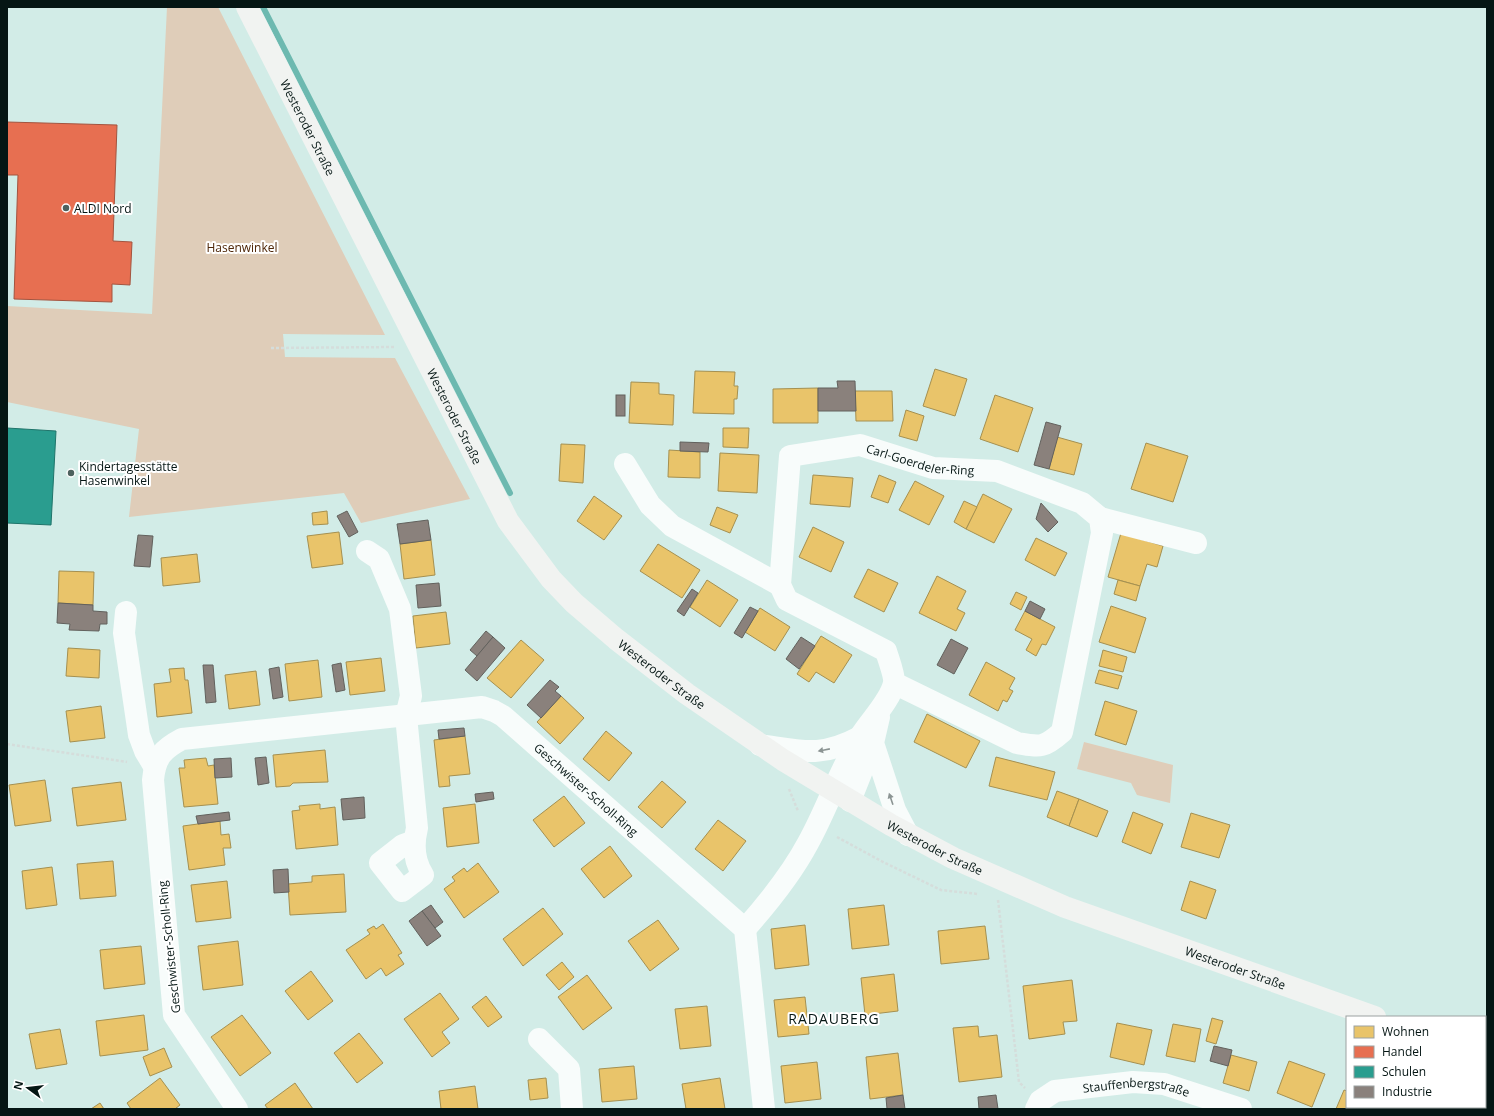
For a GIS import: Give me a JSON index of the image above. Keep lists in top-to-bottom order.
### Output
{
  "streets": {
    "street": [
      "Westeroder Straße",
      "Carl-Goerdeler-Ring",
      "Geschwister-Scholl-Ring",
      "Stauffenbergstraße"
    ]
  },
  "districts": ["RADAUBERG"],
  "parks": ["Hasenwinkel"],
  "places": ["ALDI Nord", "Kindertagesstätte Hasenwinkel"],
  "legend": [
    "Wohnen",
    "Handel",
    "Schulen",
    "Industrie"
  ],
  "north": "left"
}
